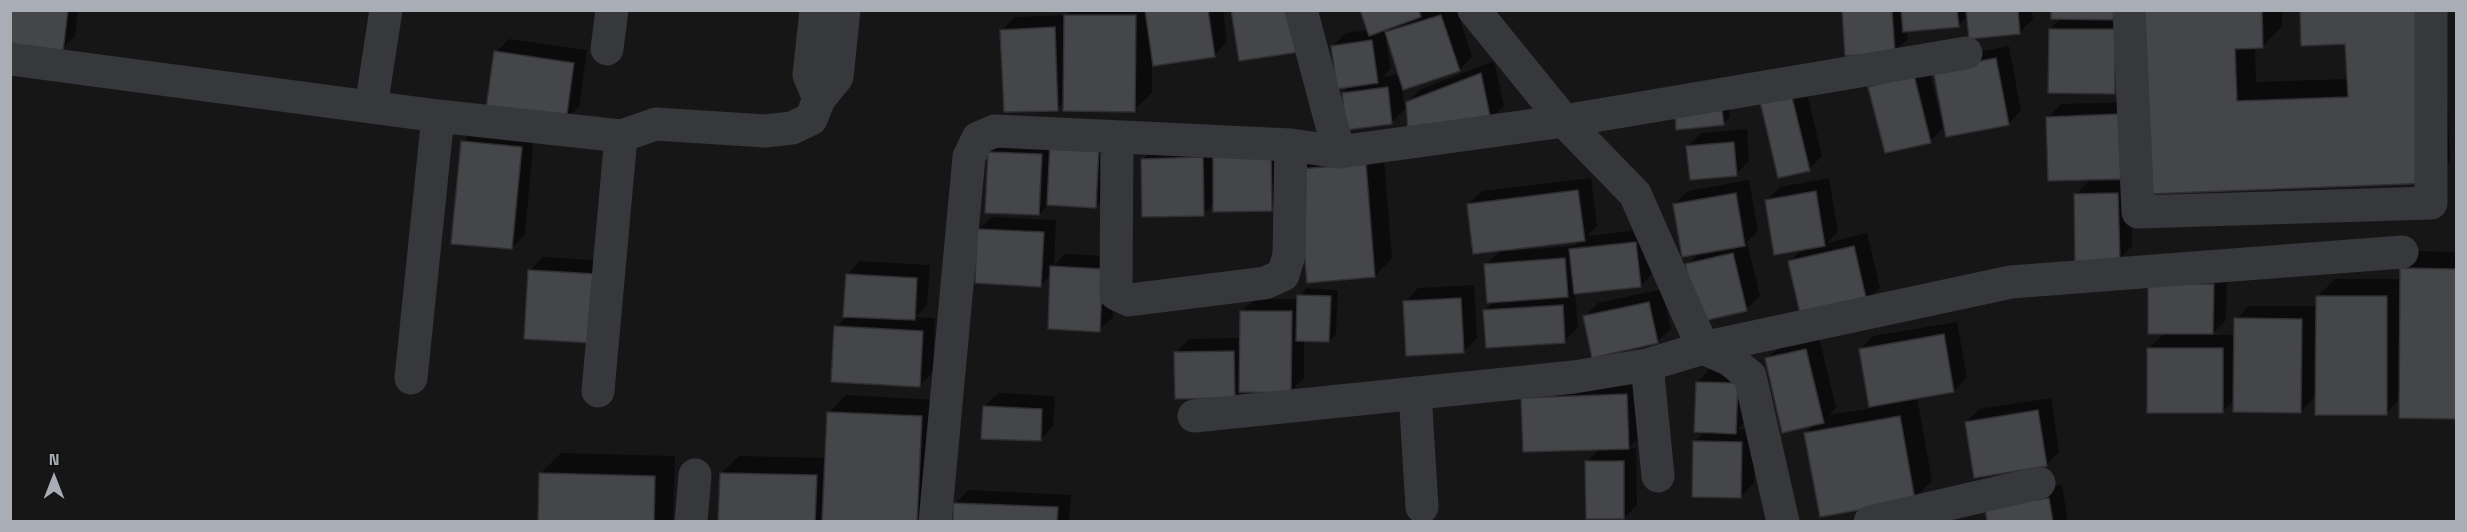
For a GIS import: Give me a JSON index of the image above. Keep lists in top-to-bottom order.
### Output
{
  "north": "top"
}
